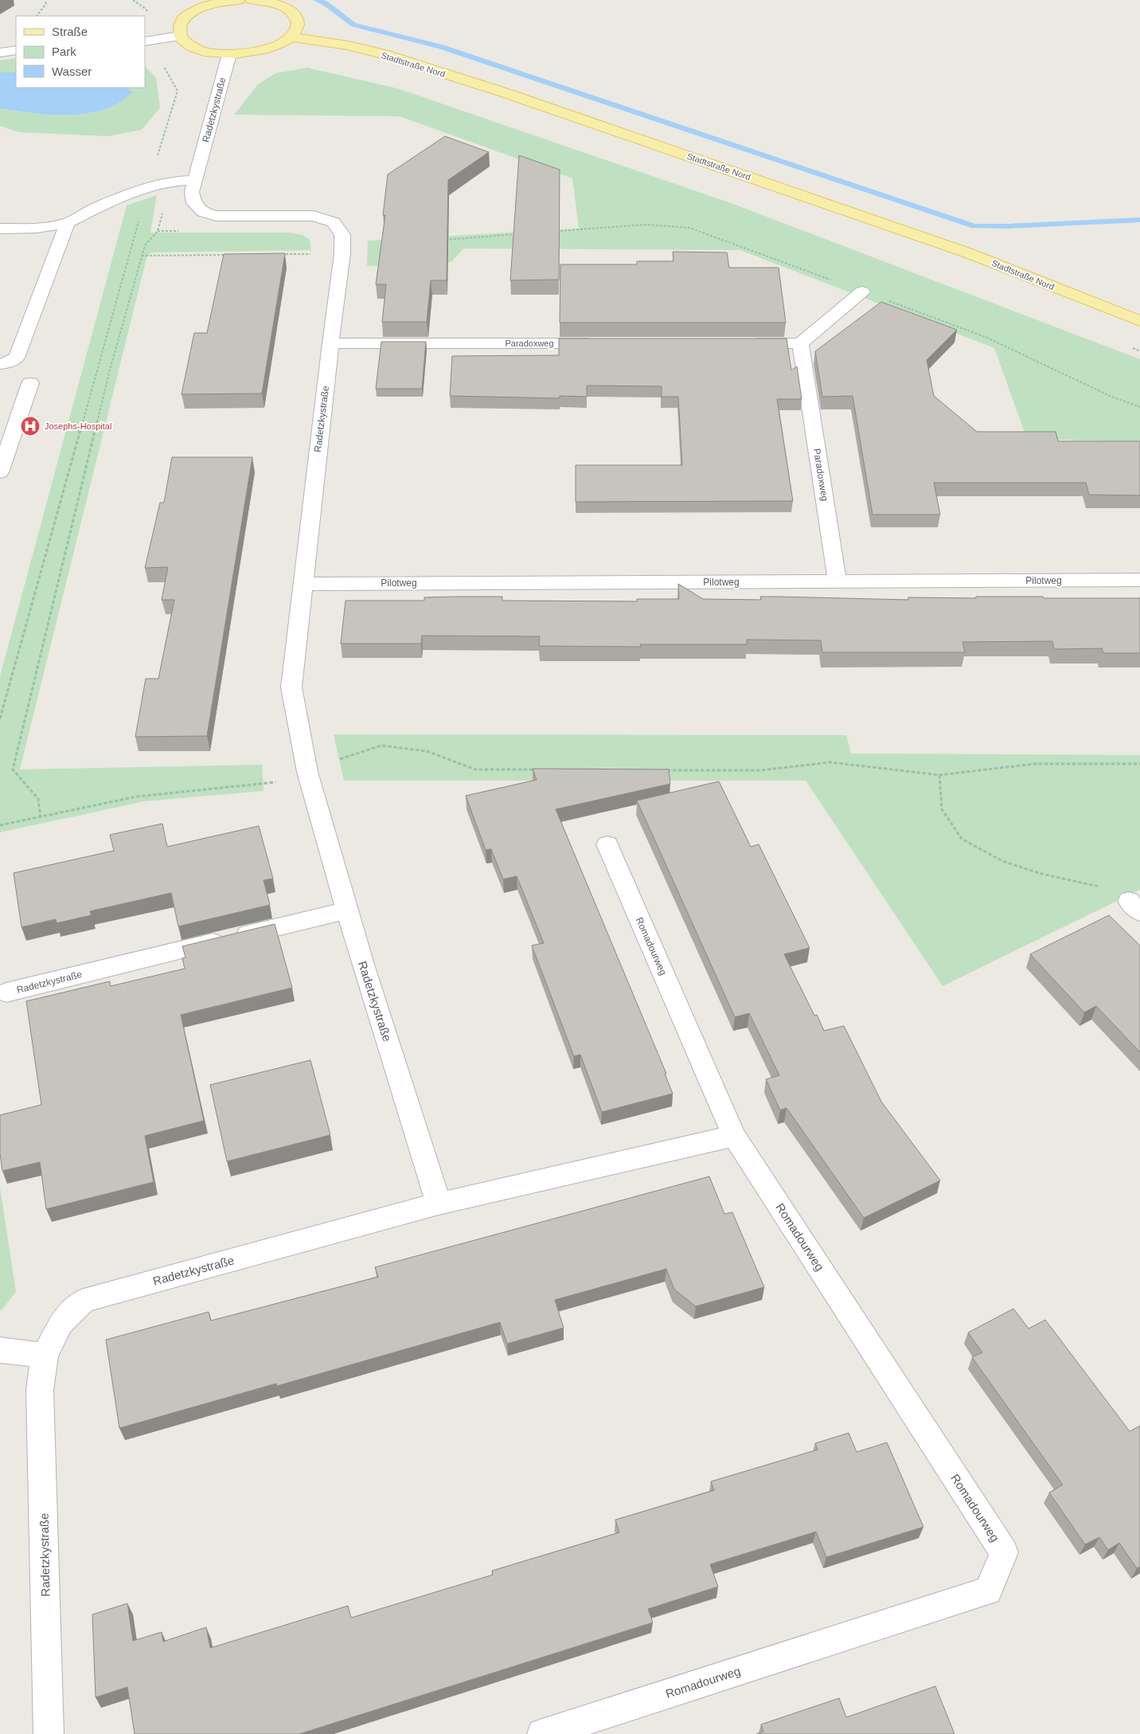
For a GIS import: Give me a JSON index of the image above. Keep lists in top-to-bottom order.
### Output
{
  "streets": {
    "main road": ["Stadtstraße Nord"],
    "street": [
      "Radetzkystraße",
      "Paradoxweg",
      "Pilotweg",
      "Romadourweg"
    ]
  },
  "crossings": [
    ["Radetzkystraße", "Paradoxweg"],
    ["Radetzkystraße", "Pilotweg"],
    ["Paradoxweg", "Pilotweg"]
  ],
  "places": {
    "hospital": ["Josephs-Hospital"]
  },
  "legend": ["Straße", "Park", "Wasser"]
}
